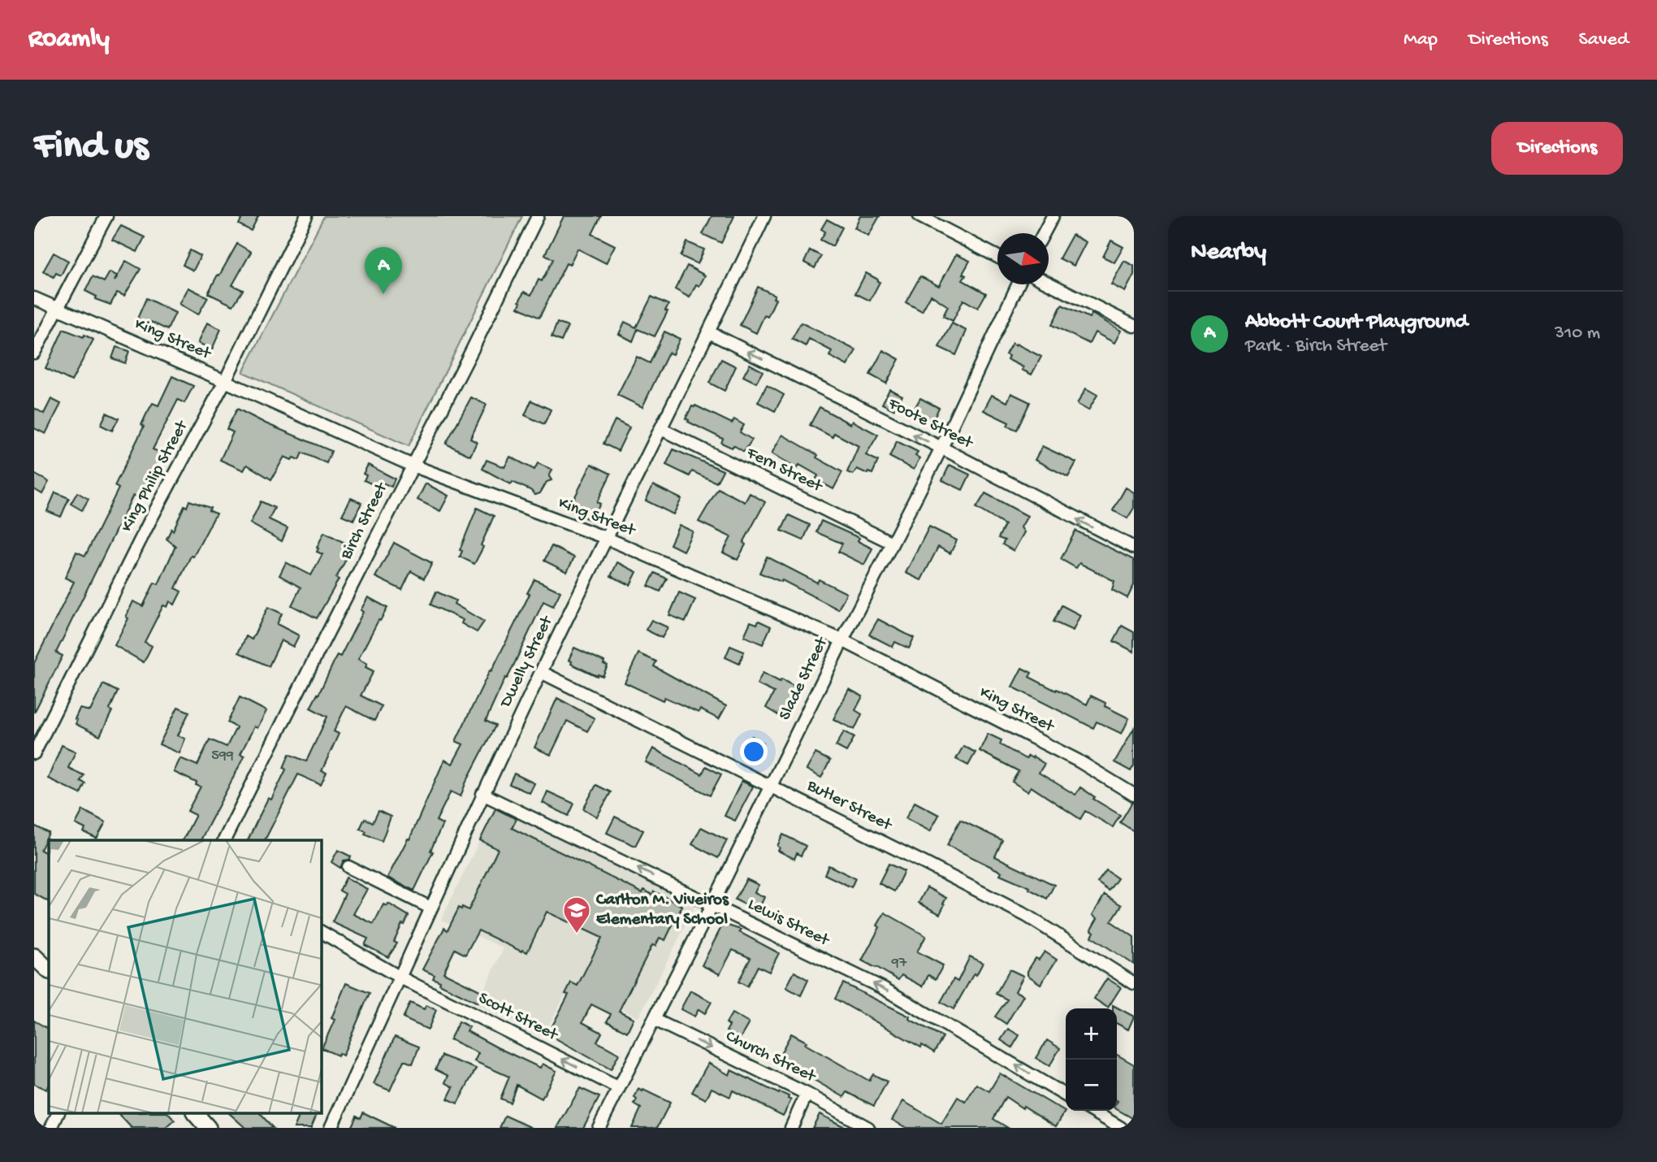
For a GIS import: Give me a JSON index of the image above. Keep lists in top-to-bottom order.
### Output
{
  "streets": {
    "street": [
      "King Street",
      "Foote Street",
      "Fern Street",
      "King Philip Street",
      "Birch Street",
      "Dwelly Street",
      "Slade Street",
      "Butler Street",
      "Lewis Street",
      "Scott Street",
      "Church Street"
    ]
  },
  "crossings": [
    ["King Street", "King Philip Street"],
    ["King Street", "Birch Street"],
    ["King Street", "Dwelly Street"],
    ["King Street", "Slade Street"],
    ["Foote Street", "Dwelly Street"],
    ["Foote Street", "Slade Street"],
    ["Fern Street", "Dwelly Street"],
    ["Fern Street", "Slade Street"],
    ["Dwelly Street", "Butler Street"],
    ["Dwelly Street", "Lewis Street"],
    ["Dwelly Street", "Scott Street"],
    ["Slade Street", "Butler Street"],
    ["Slade Street", "Lewis Street"],
    ["Slade Street", "Scott Street"],
    ["Slade Street", "Church Street"]
  ],
  "one_way": [
    "Foote Street",
    "Lewis Street",
    "Scott Street",
    "Church Street"
  ],
  "places": {
    "school or university": ["Carlton M. Viveiros Elementary School"]
  },
  "house_numbers": ["599", "97"],
  "north": "right",
  "page": {
    "header": "Roamly",
    "nav": ["Map", "Directions", "Saved"],
    "buttons": "Directions",
    "title": "Find us",
    "heading": "Nearby",
    "pins": "A",
    "list": [
      {
        "mark": "A",
        "name": "Abbott Court Playground",
        "note": "Park · Birch Street",
        "value": "310 m"
      }
    ],
    "map_buttons": ["+", "−"]
  }
}
